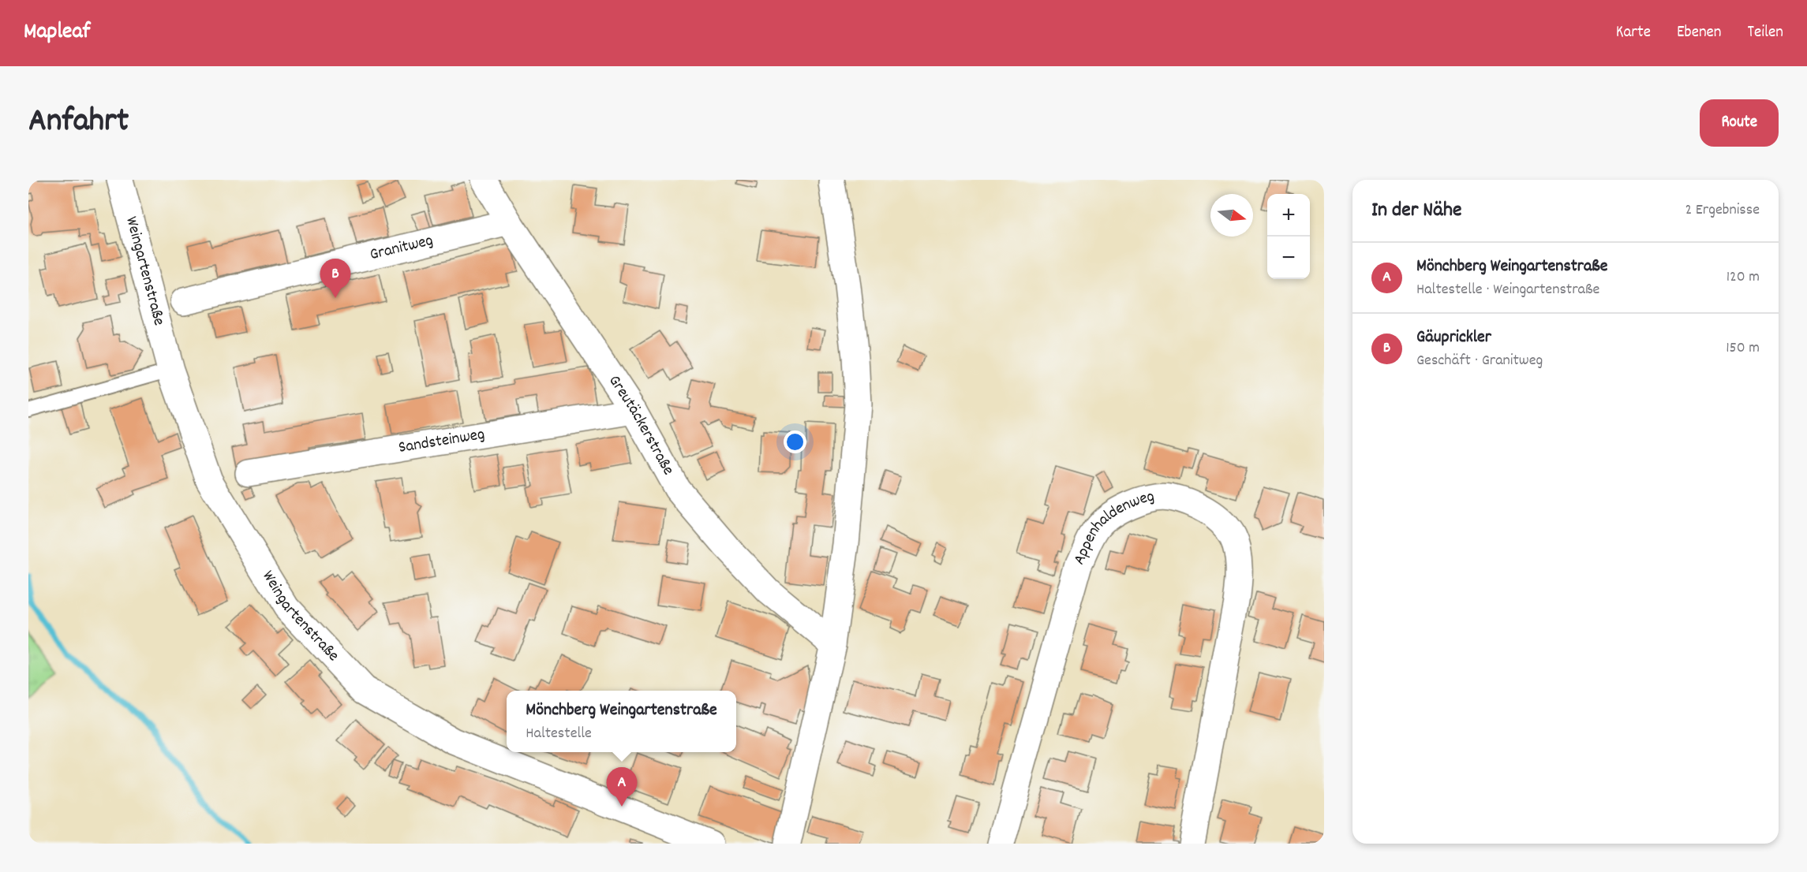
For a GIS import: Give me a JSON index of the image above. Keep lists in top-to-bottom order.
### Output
{
  "streets": {
    "street": [
      "Granitweg",
      "Weingartenstraße",
      "Greutäckerstraße",
      "Sandsteinweg",
      "Appenhaldenweg"
    ]
  },
  "crossings": [
    ["Granitweg", "Greutäckerstraße"],
    ["Greutäckerstraße", "Sandsteinweg"]
  ],
  "north": "right",
  "page": {
    "header": "Mapleaf",
    "nav": ["Karte", "Ebenen", "Teilen"],
    "title": "Anfahrt",
    "buttons": "Route",
    "heading": ["In der Nähe", "2 Ergebnisse"],
    "map_buttons": ["+", "−"],
    "list": [
      {
        "mark": "A",
        "name": "Mönchberg Weingartenstraße",
        "note": "Haltestelle · Weingartenstraße",
        "value": "120 m"
      },
      {
        "mark": "B",
        "name": "Gäuprickler",
        "note": "Geschäft · Granitweg",
        "value": "150 m"
      }
    ],
    "pins": ["B", "A"],
    "popup": ["Mönchberg Weingartenstraße", "Haltestelle"]
  }
}
